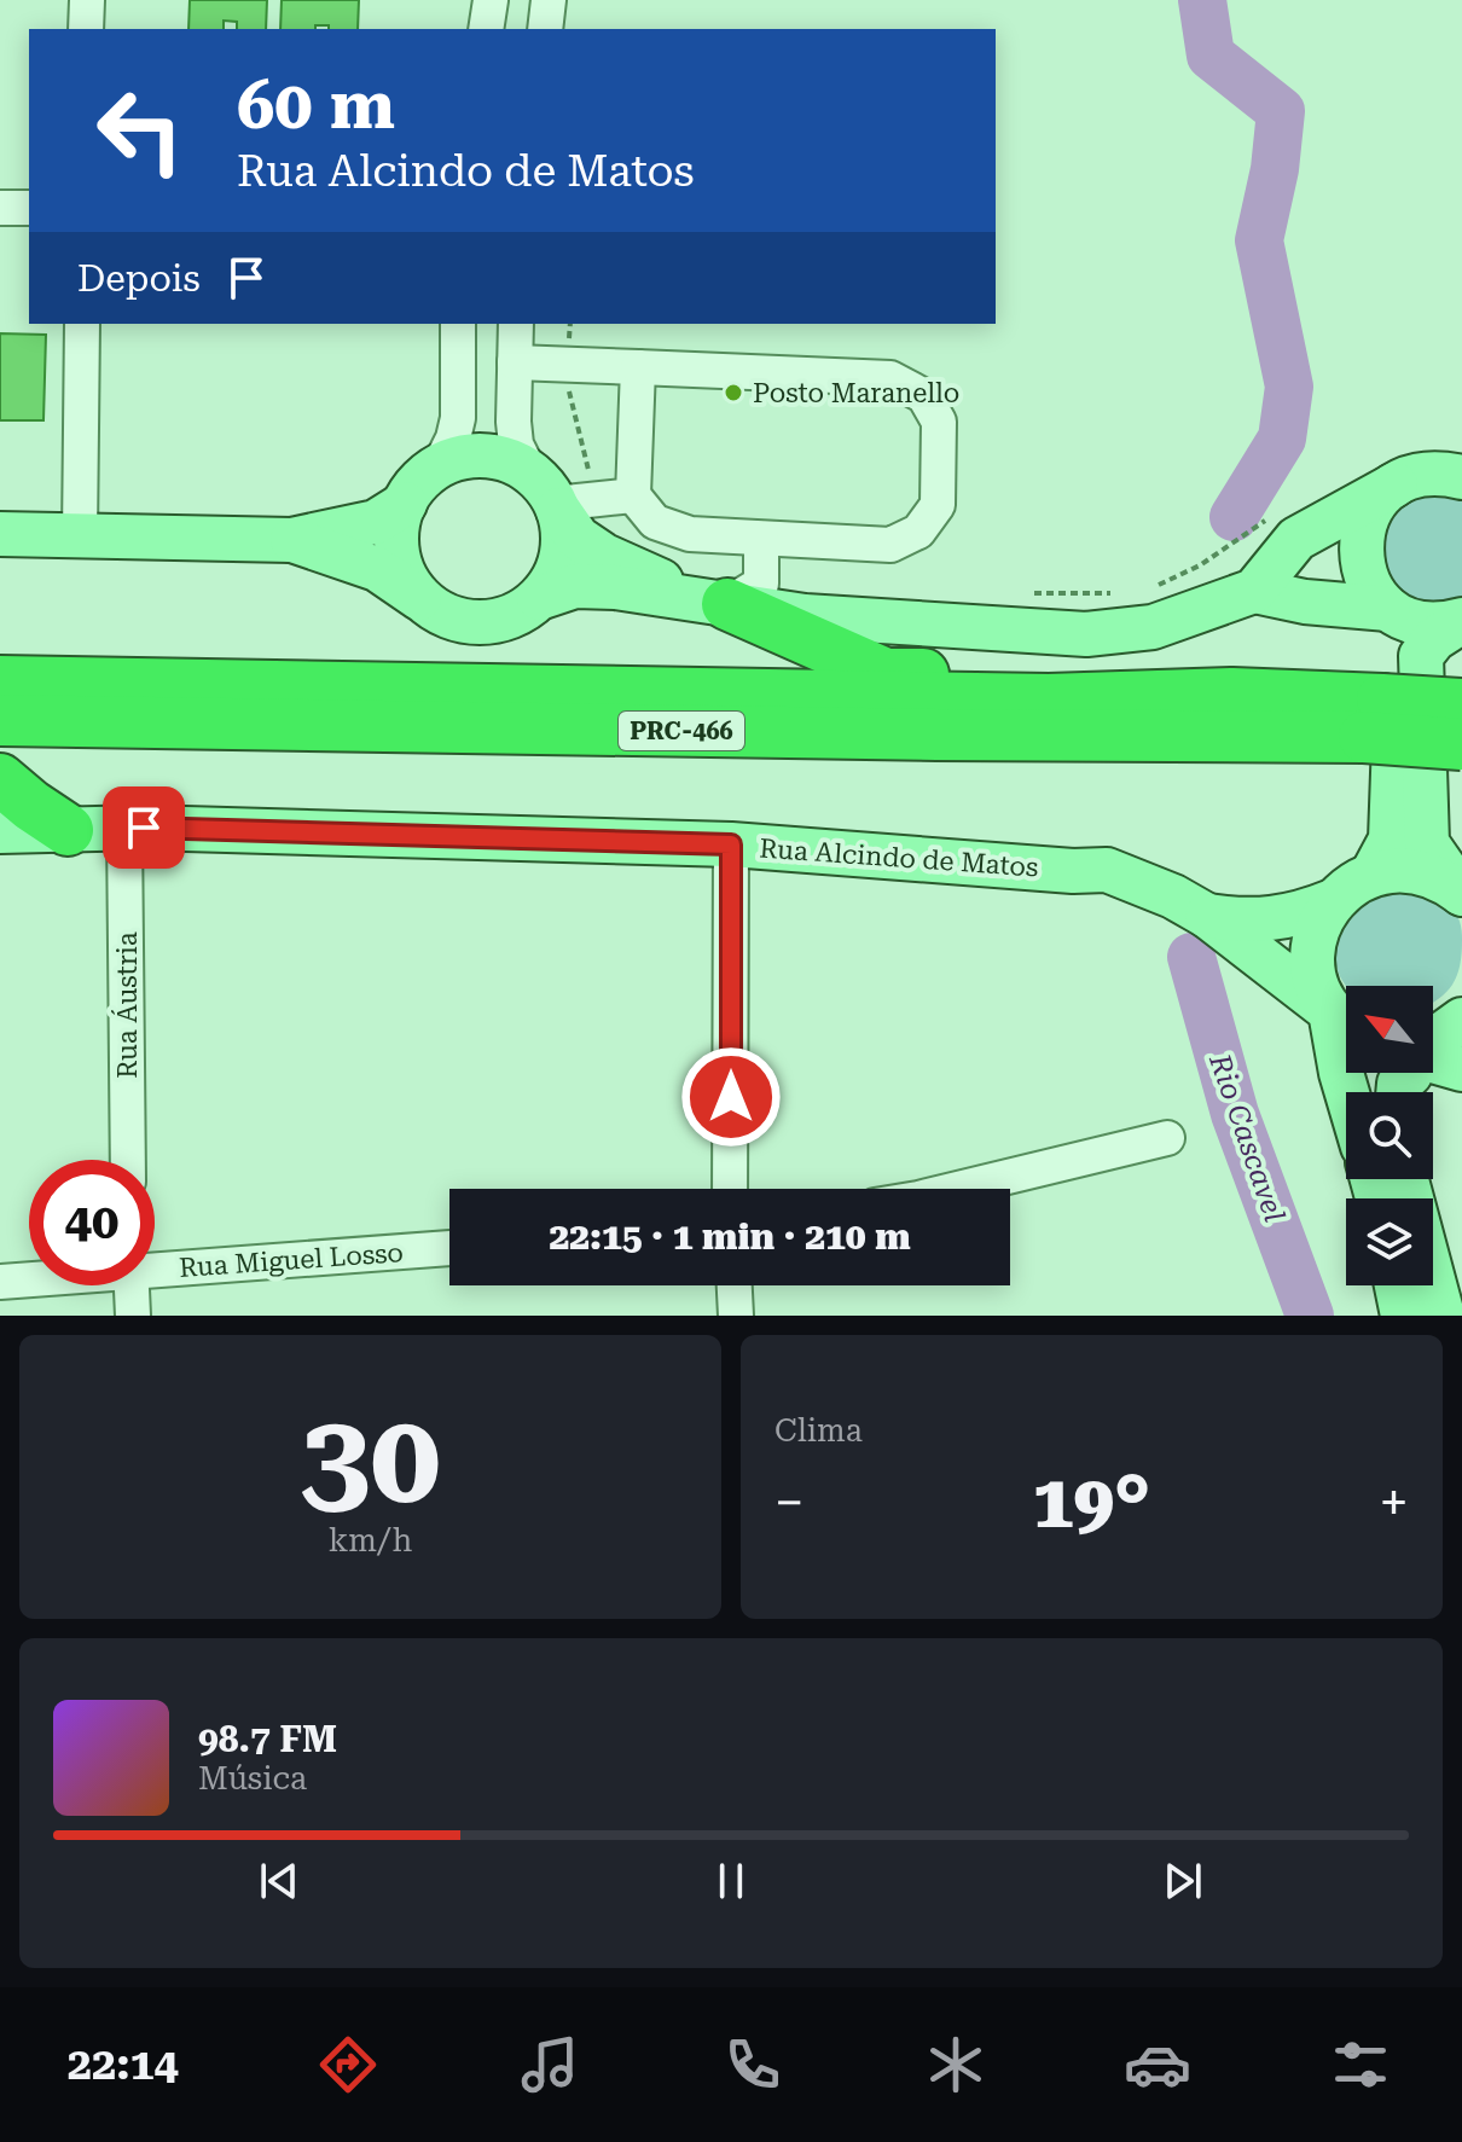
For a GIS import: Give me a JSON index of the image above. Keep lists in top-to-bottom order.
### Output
{
  "streets": {
    "highway": ["PRC-466"],
    "main road": ["Rua Alcindo de Matos"],
    "street": ["Rua Áustria", "Rua Miguel Losso"]
  },
  "crossings": [
    ["Rua Alcindo de Matos", "Rua Áustria"]
  ],
  "water": ["Rio Cascavel"],
  "places": ["Posto Maranello"],
  "north": "top left",
  "page": {
    "turn": ["60 m", "Rua Alcindo de Matos"],
    "then": "Depois",
    "limit": "40",
    "trip": "22:15 · 1 min · 210 m",
    "tile": [
      ["30", "km/h"],
      "Clima"
    ],
    "heat": ["−", "19°", "+"],
    "song": ["98.7 FM", "Música"],
    "tabs": "22:14"
  }
}
